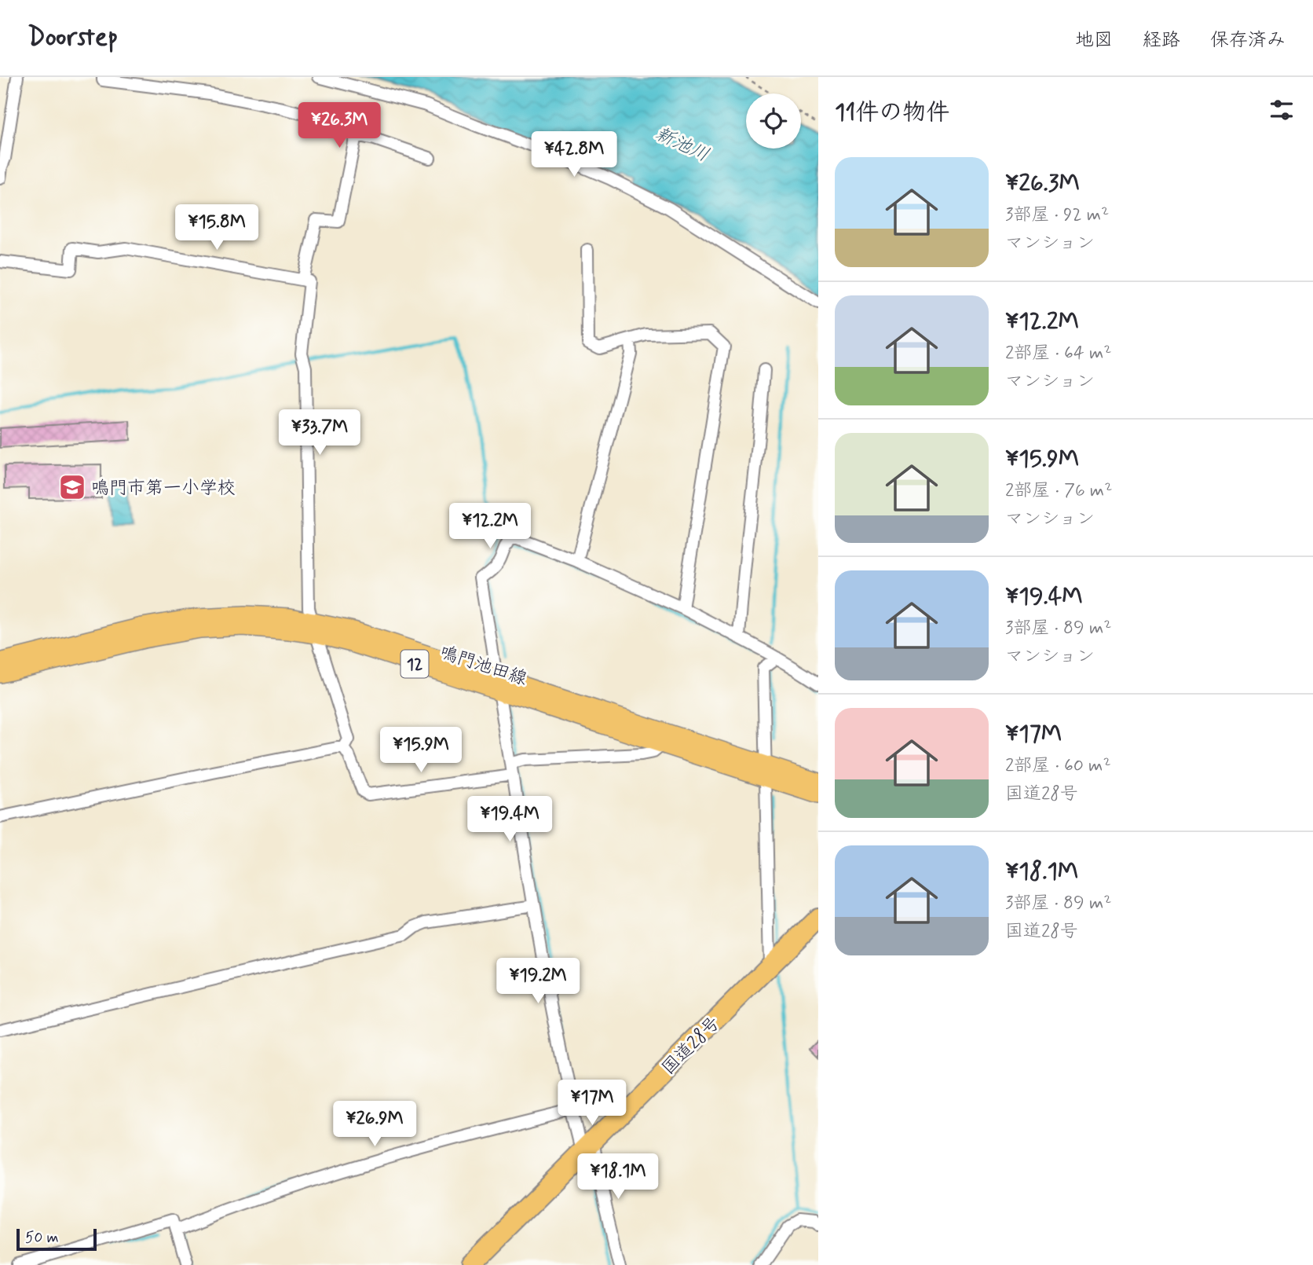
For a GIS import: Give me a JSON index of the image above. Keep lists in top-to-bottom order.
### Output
{
  "streets": {
    "highway": ["国道28号"],
    "main road": ["12", "鳴門池田線"]
  },
  "water": ["新池川"],
  "places": {
    "school or university": ["鳴門市第一小学校"]
  },
  "scale_bar": "50 m",
  "page": {
    "header": "Doorstep",
    "nav": ["地図", "経路", "保存済み"],
    "heading": "11件の物件",
    "price": [
      "¥26.3M",
      "¥42.8M",
      "¥15.8M",
      "¥33.7M",
      "¥12.2M",
      "¥15.9M",
      "¥19.4M",
      "¥19.2M",
      "¥17M",
      "¥26.9M",
      "¥18.1M"
    ],
    "list": [
      {
        "name": "¥26.3M",
        "note": "3部屋 · 92 m² · マンション"
      },
      {
        "name": "¥12.2M",
        "note": "2部屋 · 64 m² · マンション"
      },
      {
        "name": "¥15.9M",
        "note": "2部屋 · 76 m² · マンション"
      },
      {
        "name": "¥19.4M",
        "note": "3部屋 · 89 m² · マンション"
      },
      {
        "name": "¥17M",
        "note": "2部屋 · 60 m² · 国道28号"
      },
      {
        "name": "¥18.1M",
        "note": "3部屋 · 89 m² · 国道28号"
      }
    ],
    "scale": "50 m"
  }
}
